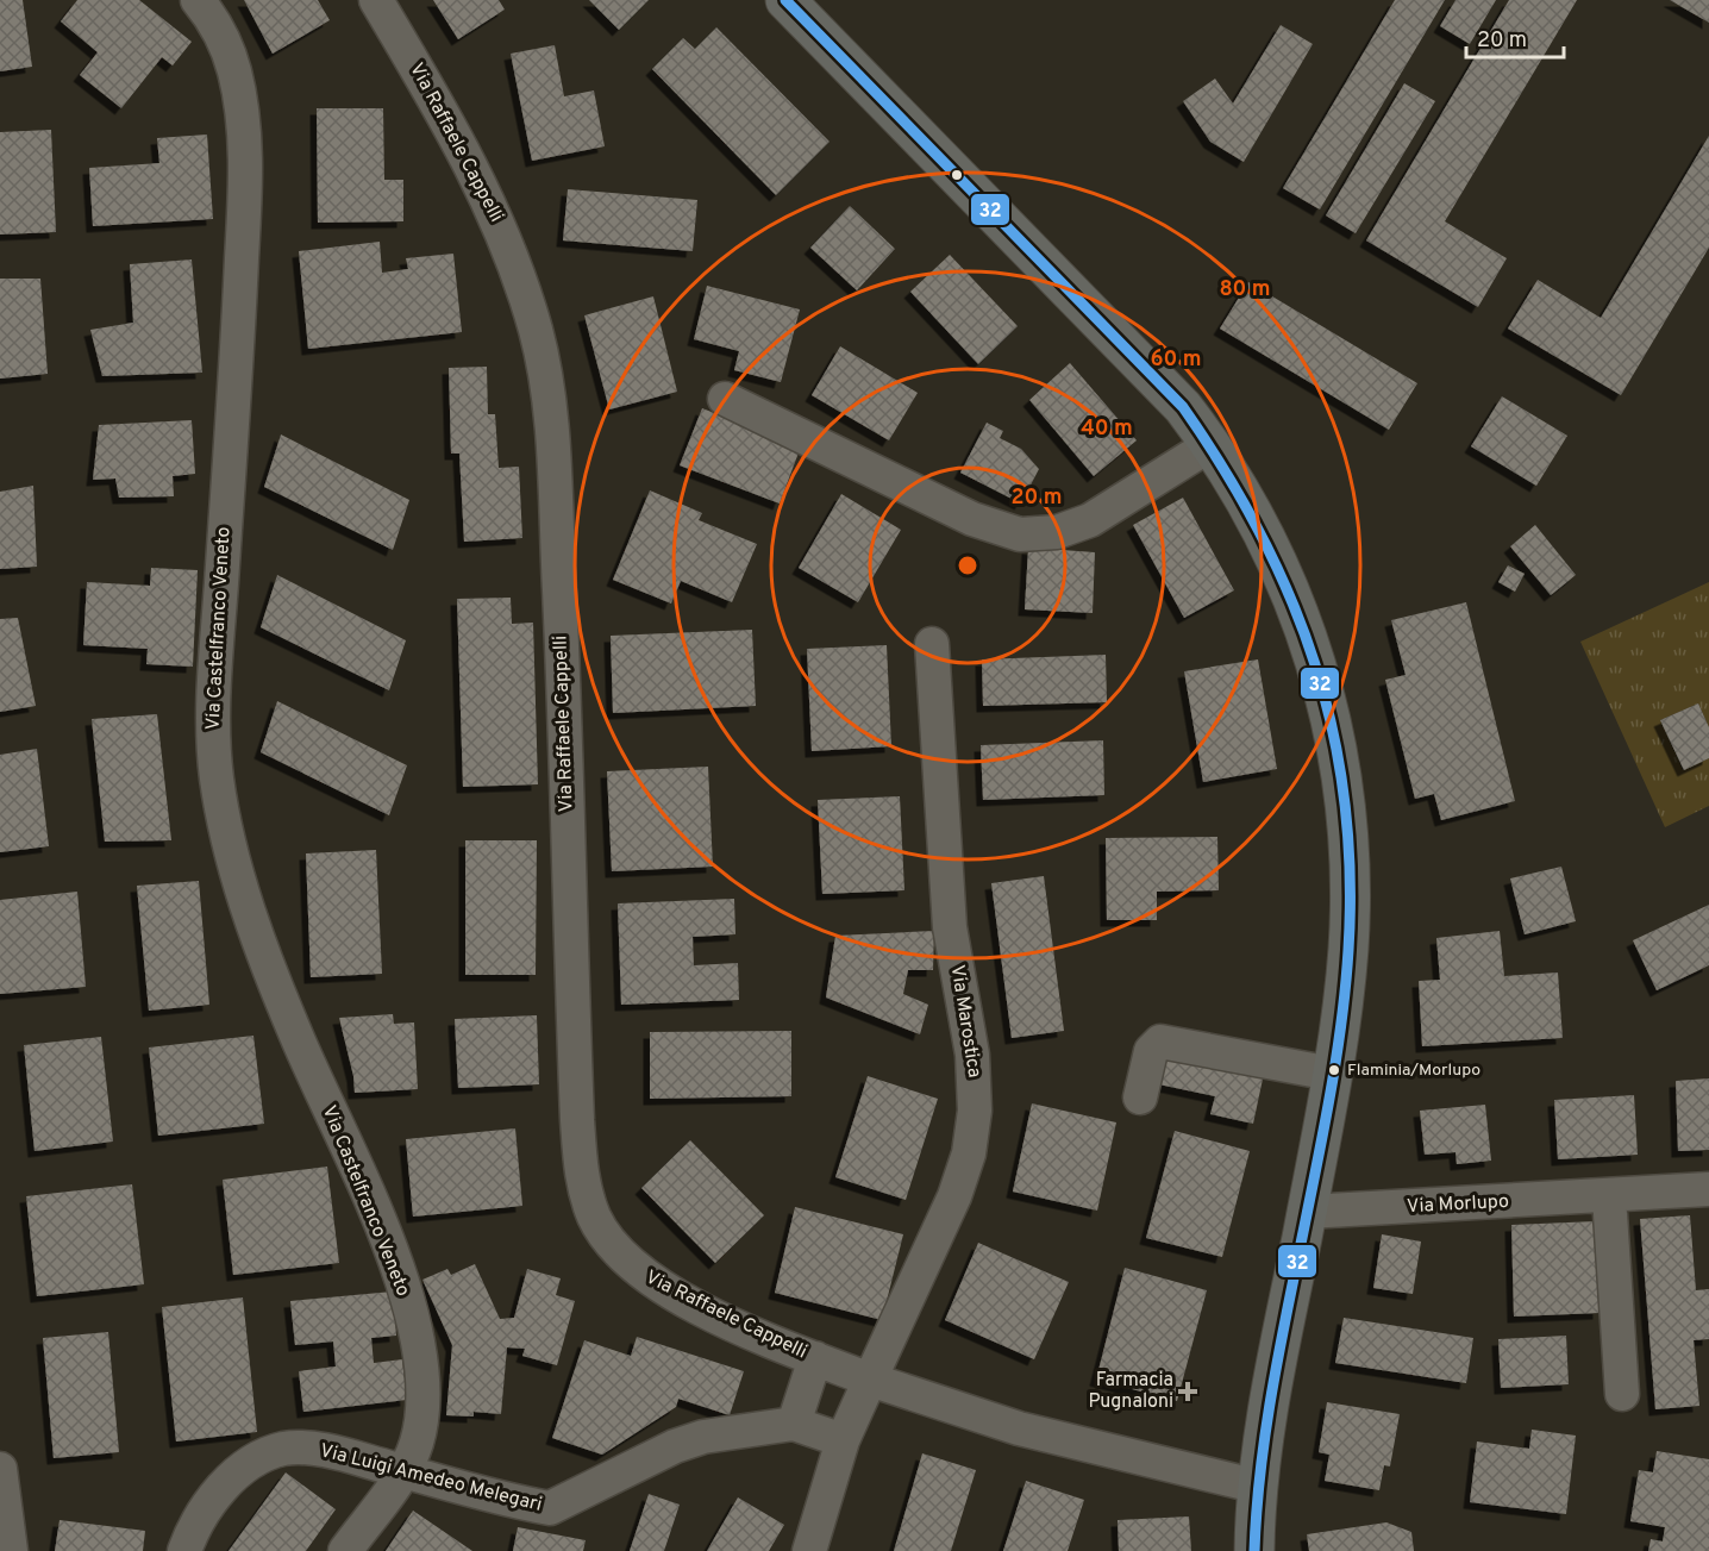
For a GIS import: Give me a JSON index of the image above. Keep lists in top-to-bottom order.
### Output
{
  "streets": {
    "street": [
      "Via Raffaele Cappelli",
      "Via Castelfranco Veneto",
      "Via Marostica",
      "Via Morlupo",
      "Via Luigi Amedeo Melegari"
    ]
  },
  "crossings": [
    ["Via Raffaele Cappelli", "Via Marostica"],
    ["Via Castelfranco Veneto", "Via Luigi Amedeo Melegari"]
  ],
  "places": {
    "other": ["Flaminia/Morlupo"],
    "health": ["Farmacia Pugnaloni"]
  },
  "lines": ["transit line 32"],
  "scale_bar": "20 m",
  "rings": [
    "80 m",
    "60 m",
    "40 m",
    "20 m"
  ]
}
